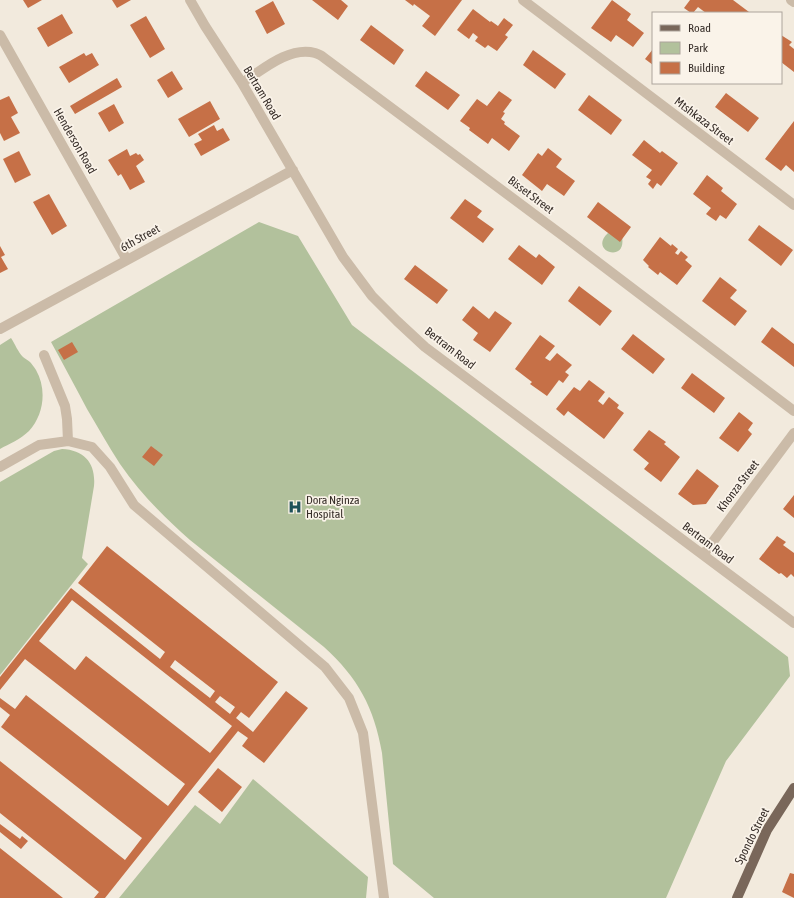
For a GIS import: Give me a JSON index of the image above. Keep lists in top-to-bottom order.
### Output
{
  "streets": {
    "main road": ["Spondo Street"],
    "street": [
      "Bertram Road",
      "Mtshkaza Street",
      "Henderson Road",
      "Bisset Street",
      "6th Street",
      "Khonza Street"
    ]
  },
  "crossings": [
    ["Bertram Road", "Bisset Street"],
    ["Bertram Road", "6th Street"],
    ["Bertram Road", "Khonza Street"],
    ["Henderson Road", "6th Street"]
  ],
  "places": {
    "hospital": ["Dora Nginza Hospital"]
  },
  "legend": ["Road", "Park", "Building"]
}
